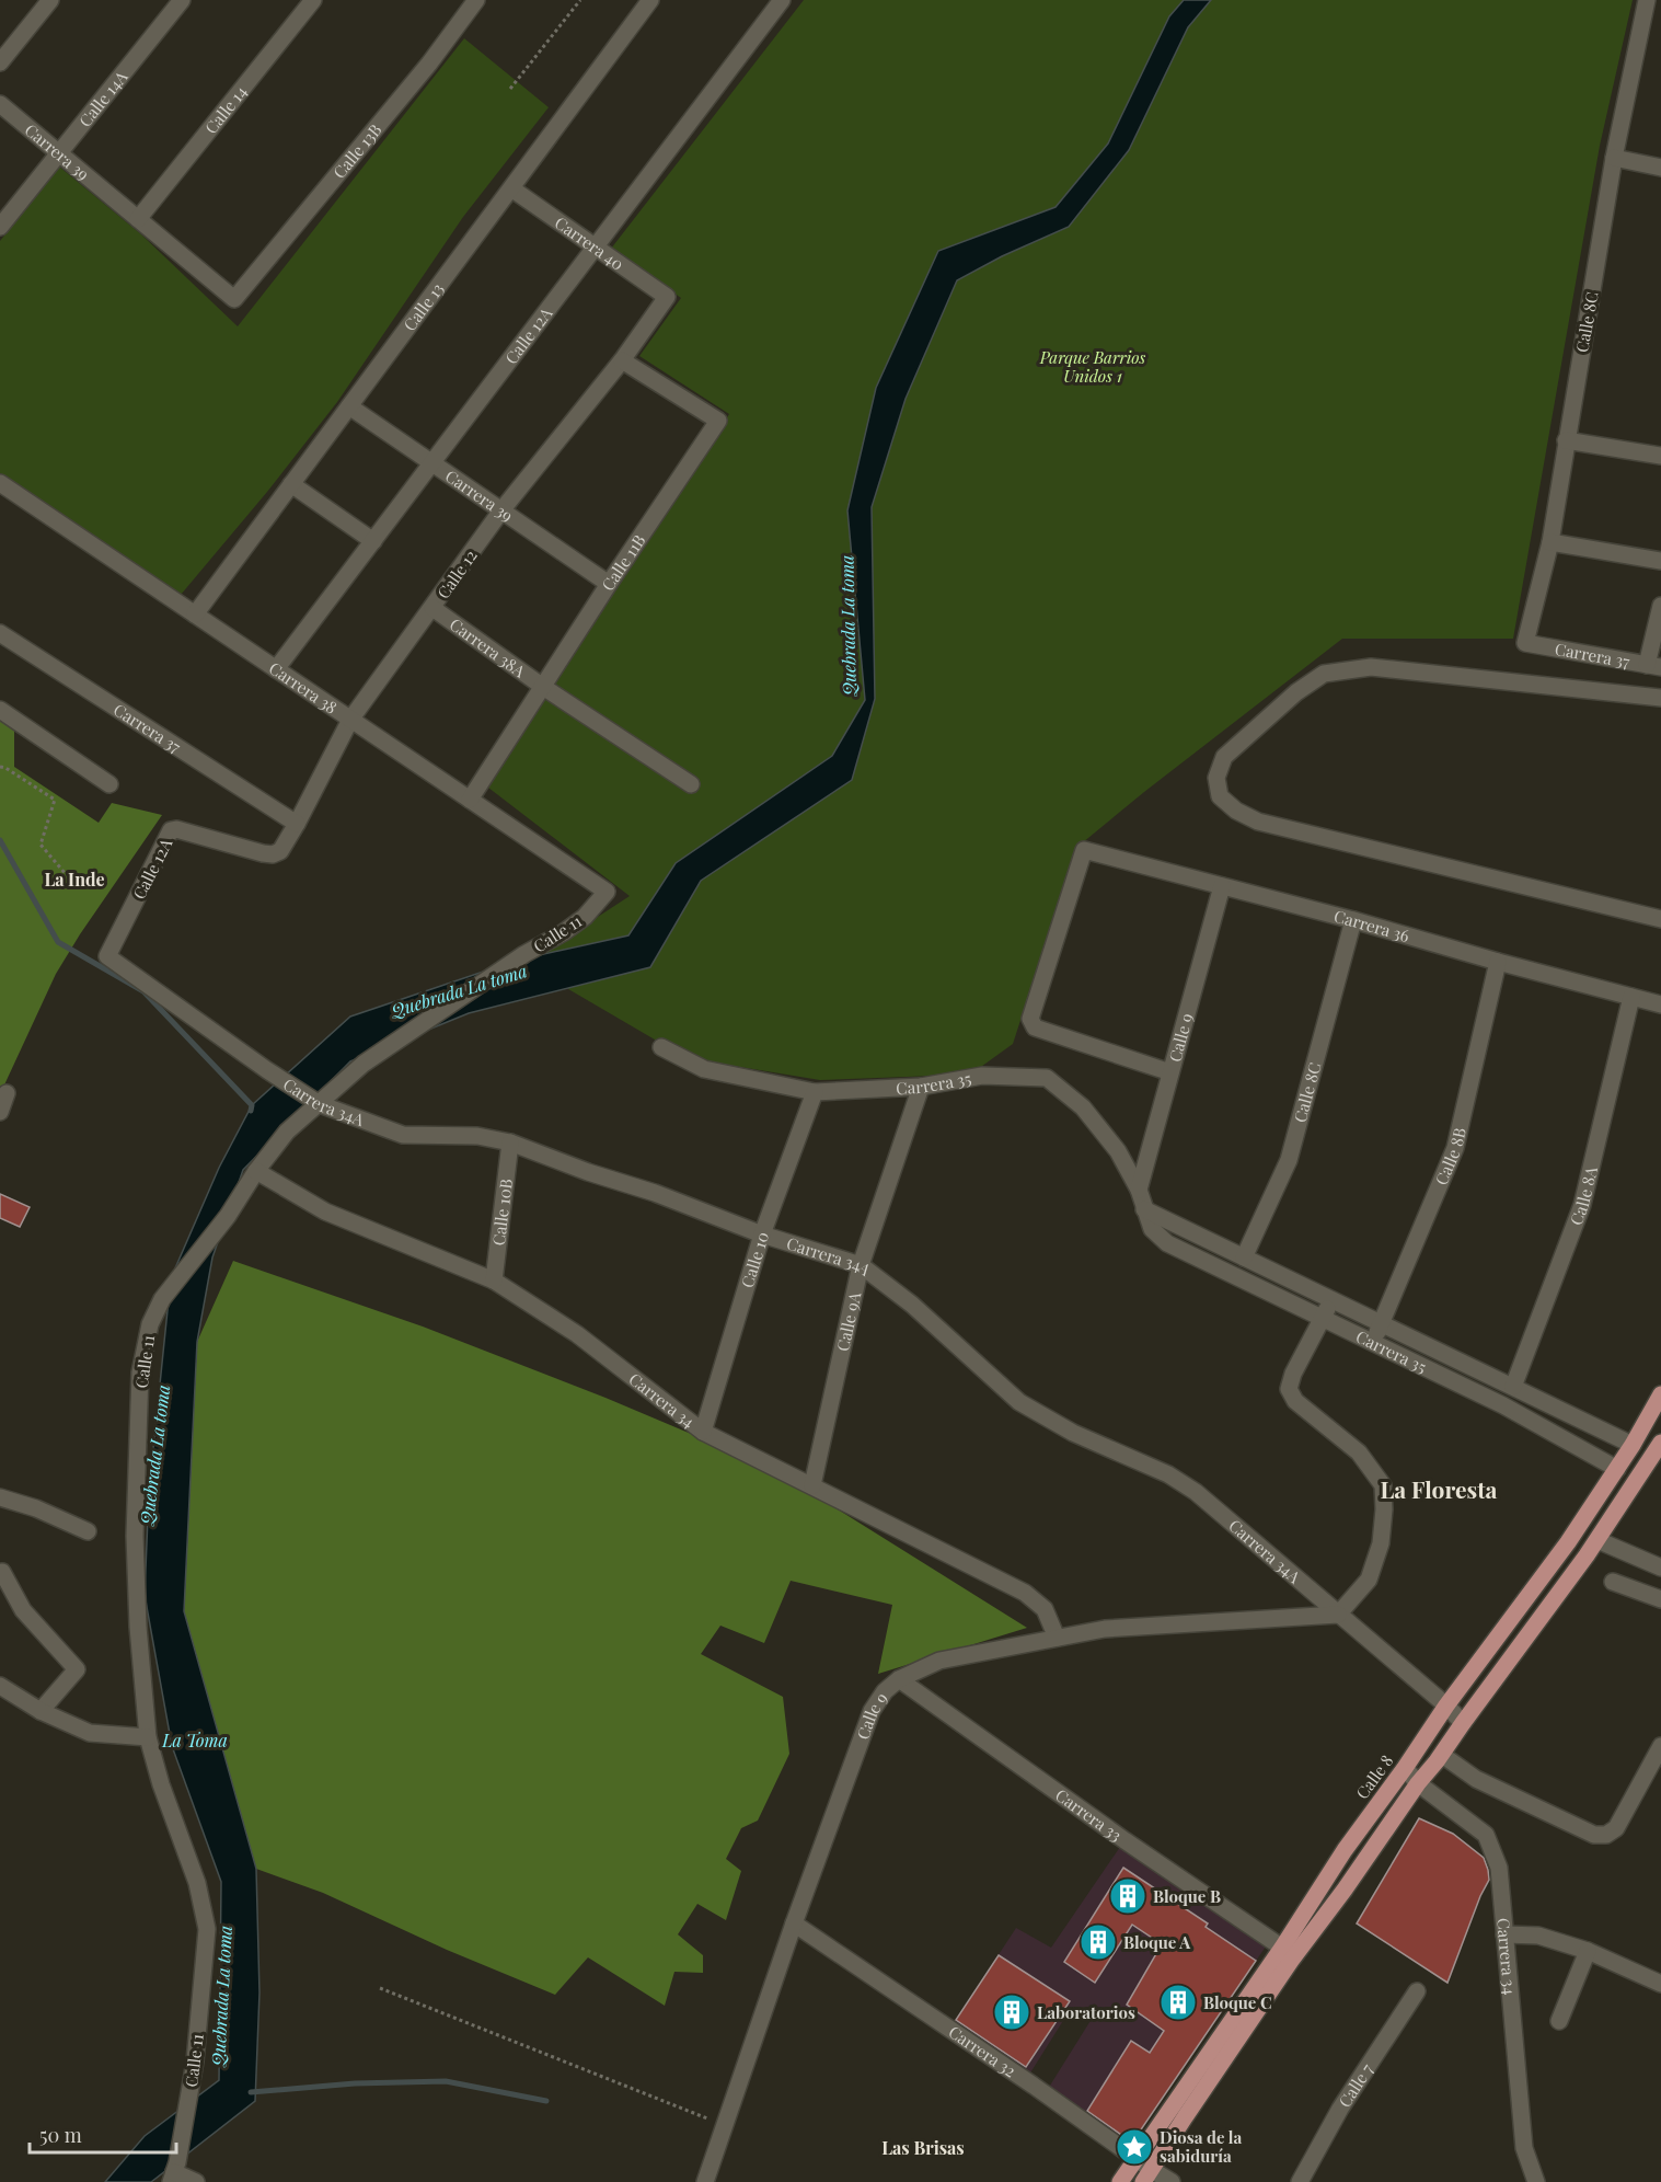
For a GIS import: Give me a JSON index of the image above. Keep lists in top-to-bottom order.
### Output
{
  "streets": {
    "main road": ["Calle 8"],
    "street": [
      "Calle 14A",
      "Calle 14",
      "Carrera 39",
      "Calle 13B",
      "Carrera 40",
      "Calle 13",
      "Calle 8C",
      "Calle 12A",
      "Calle 11B",
      "Calle 12",
      "Carrera 38A",
      "Carrera 37",
      "Carrera 38",
      "Carrera 36",
      "Calle 11",
      "Calle 9",
      "Carrera 35",
      "Carrera 34A",
      "Calle 8B",
      "Calle 8A",
      "Calle 10B",
      "Calle 10",
      "Calle 9A",
      "Carrera 34",
      "Carrera 33",
      "Carrera 32",
      "Calle 7"
    ]
  },
  "crossings": [
    ["Calle 14A", "Carrera 39"],
    ["Calle 14", "Carrera 39"],
    ["Carrera 39", "Calle 13B"],
    ["Carrera 39", "Calle 13"],
    ["Carrera 39", "Calle 12A"],
    ["Carrera 39", "Calle 11B"],
    ["Carrera 39", "Calle 12"],
    ["Carrera 40", "Calle 13"],
    ["Carrera 40", "Calle 12A"],
    ["Carrera 40", "Calle 12"],
    ["Calle 13", "Carrera 38"],
    ["Calle 8C", "Carrera 37"],
    ["Calle 8C", "Carrera 36"],
    ["Calle 8C", "Carrera 35"],
    ["Calle 12A", "Calle 12"],
    ["Calle 12A", "Carrera 38"],
    ["Calle 12A", "Carrera 34A"],
    ["Calle 11B", "Calle 12"],
    ["Calle 11B", "Carrera 38A"],
    ["Calle 11B", "Carrera 38"],
    ["Calle 12", "Carrera 38A"],
    ["Calle 12", "Carrera 37"],
    ["Calle 12", "Carrera 38"],
    ["Carrera 38", "Calle 11"],
    ["Carrera 36", "Calle 9"],
    ["Carrera 36", "Calle 8B"],
    ["Carrera 36", "Calle 8A"],
    ["Calle 11", "Carrera 34A"],
    ["Calle 11", "Carrera 34"],
    ["Calle 9", "Carrera 35"],
    ["Calle 9", "Carrera 34A"],
    ["Calle 9", "Carrera 34"],
    ["Calle 9", "Carrera 33"],
    ["Calle 9", "Carrera 32"],
    ["Carrera 35", "Calle 8B"],
    ["Carrera 35", "Calle 8A"],
    ["Carrera 35", "Calle 10"],
    ["Carrera 35", "Calle 9A"],
    ["Carrera 35", "Calle 8"],
    ["Carrera 34A", "Calle 10B"],
    ["Carrera 34A", "Calle 10"],
    ["Carrera 34A", "Calle 9A"],
    ["Carrera 34A", "Calle 8"],
    ["Calle 10B", "Carrera 34"],
    ["Calle 10", "Carrera 34"],
    ["Calle 9A", "Carrera 34"],
    ["Carrera 34", "Calle 8"],
    ["Calle 8", "Carrera 33"],
    ["Calle 8", "Carrera 32"]
  ],
  "districts": ["La Inde", "La Floresta", "Las Brisas"],
  "water": ["Quebrada La toma", "La Toma"],
  "parks": ["Parque Barrios Unidos 1"],
  "places": {
    "building": [
      "Bloque B",
      "Bloque A",
      "Bloque C",
      "Laboratorios"
    ],
    "place": ["Diosa de la sabiduría"]
  },
  "scale_bar": "50 m"
}
